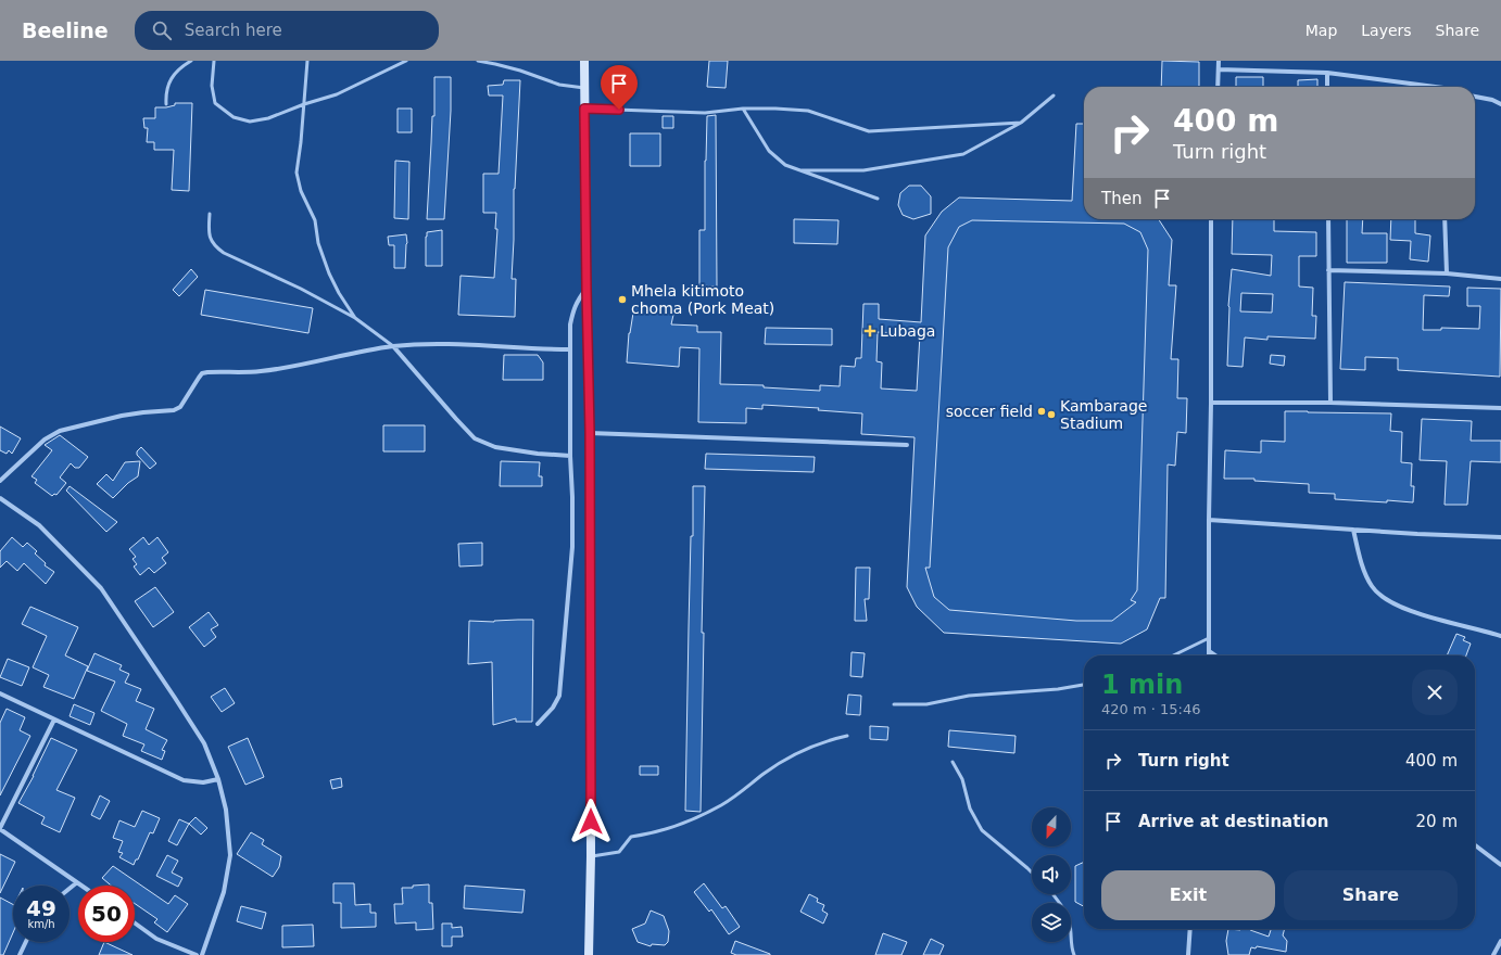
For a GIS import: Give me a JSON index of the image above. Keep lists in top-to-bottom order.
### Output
{
  "places": {
    "other": ["Mhela kitimoto choma (Pork Meat)", "soccer field", "Kambarage Stadium"],
    "health": ["Lubaga"]
  },
  "north": "bottom",
  "page": {
    "header": "Beeline",
    "search": "Search here",
    "nav": ["Map", "Layers", "Share"],
    "turn": ["400 m", "Turn right"],
    "then": "Then",
    "heading": ["1 min", "420 m · 15:46"],
    "list": [
      {
        "name": "Turn right",
        "value": "400 m"
      },
      {
        "name": "Arrive at destination",
        "value": "20 m"
      }
    ],
    "buttons": ["Exit", "Share"],
    "speed": "49 km/h",
    "limit": "50"
  }
}
